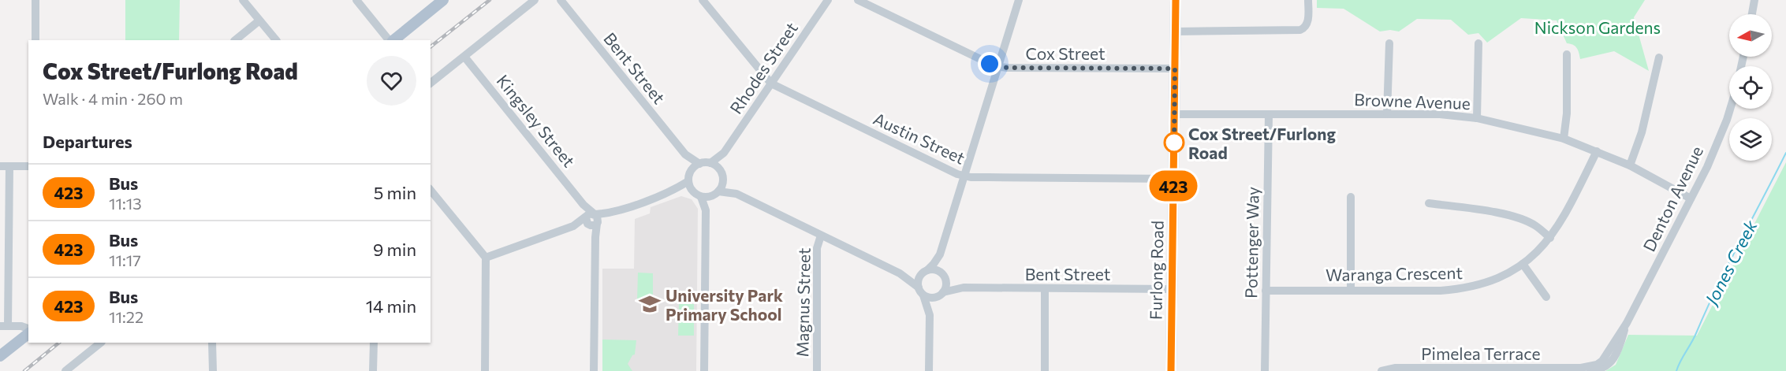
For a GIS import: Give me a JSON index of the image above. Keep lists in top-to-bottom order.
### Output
{
  "streets": {
    "main road": ["Furlong Road"],
    "street": [
      "Cox Street",
      "Bent Street",
      "Rhodes Street",
      "Browne Avenue",
      "Kingsley Street",
      "Austin Street",
      "Denton Avenue",
      "Pottenger Way",
      "Waranga Crescent",
      "Magnus Street",
      "Pimelea Terrace"
    ]
  },
  "crossings": [
    ["Cox Street", "Furlong Road"],
    ["Bent Street", "Rhodes Street"],
    ["Bent Street", "Furlong Road"],
    ["Rhodes Street", "Austin Street"],
    ["Browne Avenue", "Denton Avenue"],
    ["Browne Avenue", "Pottenger Way"],
    ["Browne Avenue", "Furlong Road"],
    ["Browne Avenue", "Waranga Crescent"],
    ["Austin Street", "Furlong Road"],
    ["Denton Avenue", "Pimelea Terrace"],
    ["Pottenger Way", "Waranga Crescent"]
  ],
  "water": ["Jones Creek"],
  "parks": ["Nickson Gardens"],
  "places": {
    "other": ["Cox Street/Furlong Road"],
    "school or university": ["University Park Primary School"]
  },
  "lines": ["bus line 423"],
  "north": "left",
  "page": {
    "on_map": "423",
    "heading": [
      ["Cox Street/Furlong Road", "Walk · 4 min · 260 m"],
      "Departures"
    ],
    "list": [
      {
        "mark": "423",
        "name": "Bus",
        "note": "11:13",
        "value": "5 min"
      },
      {
        "mark": "423",
        "name": "Bus",
        "note": "11:17",
        "value": "9 min"
      },
      {
        "mark": "423",
        "name": "Bus",
        "note": "11:22",
        "value": "14 min"
      }
    ]
  }
}
